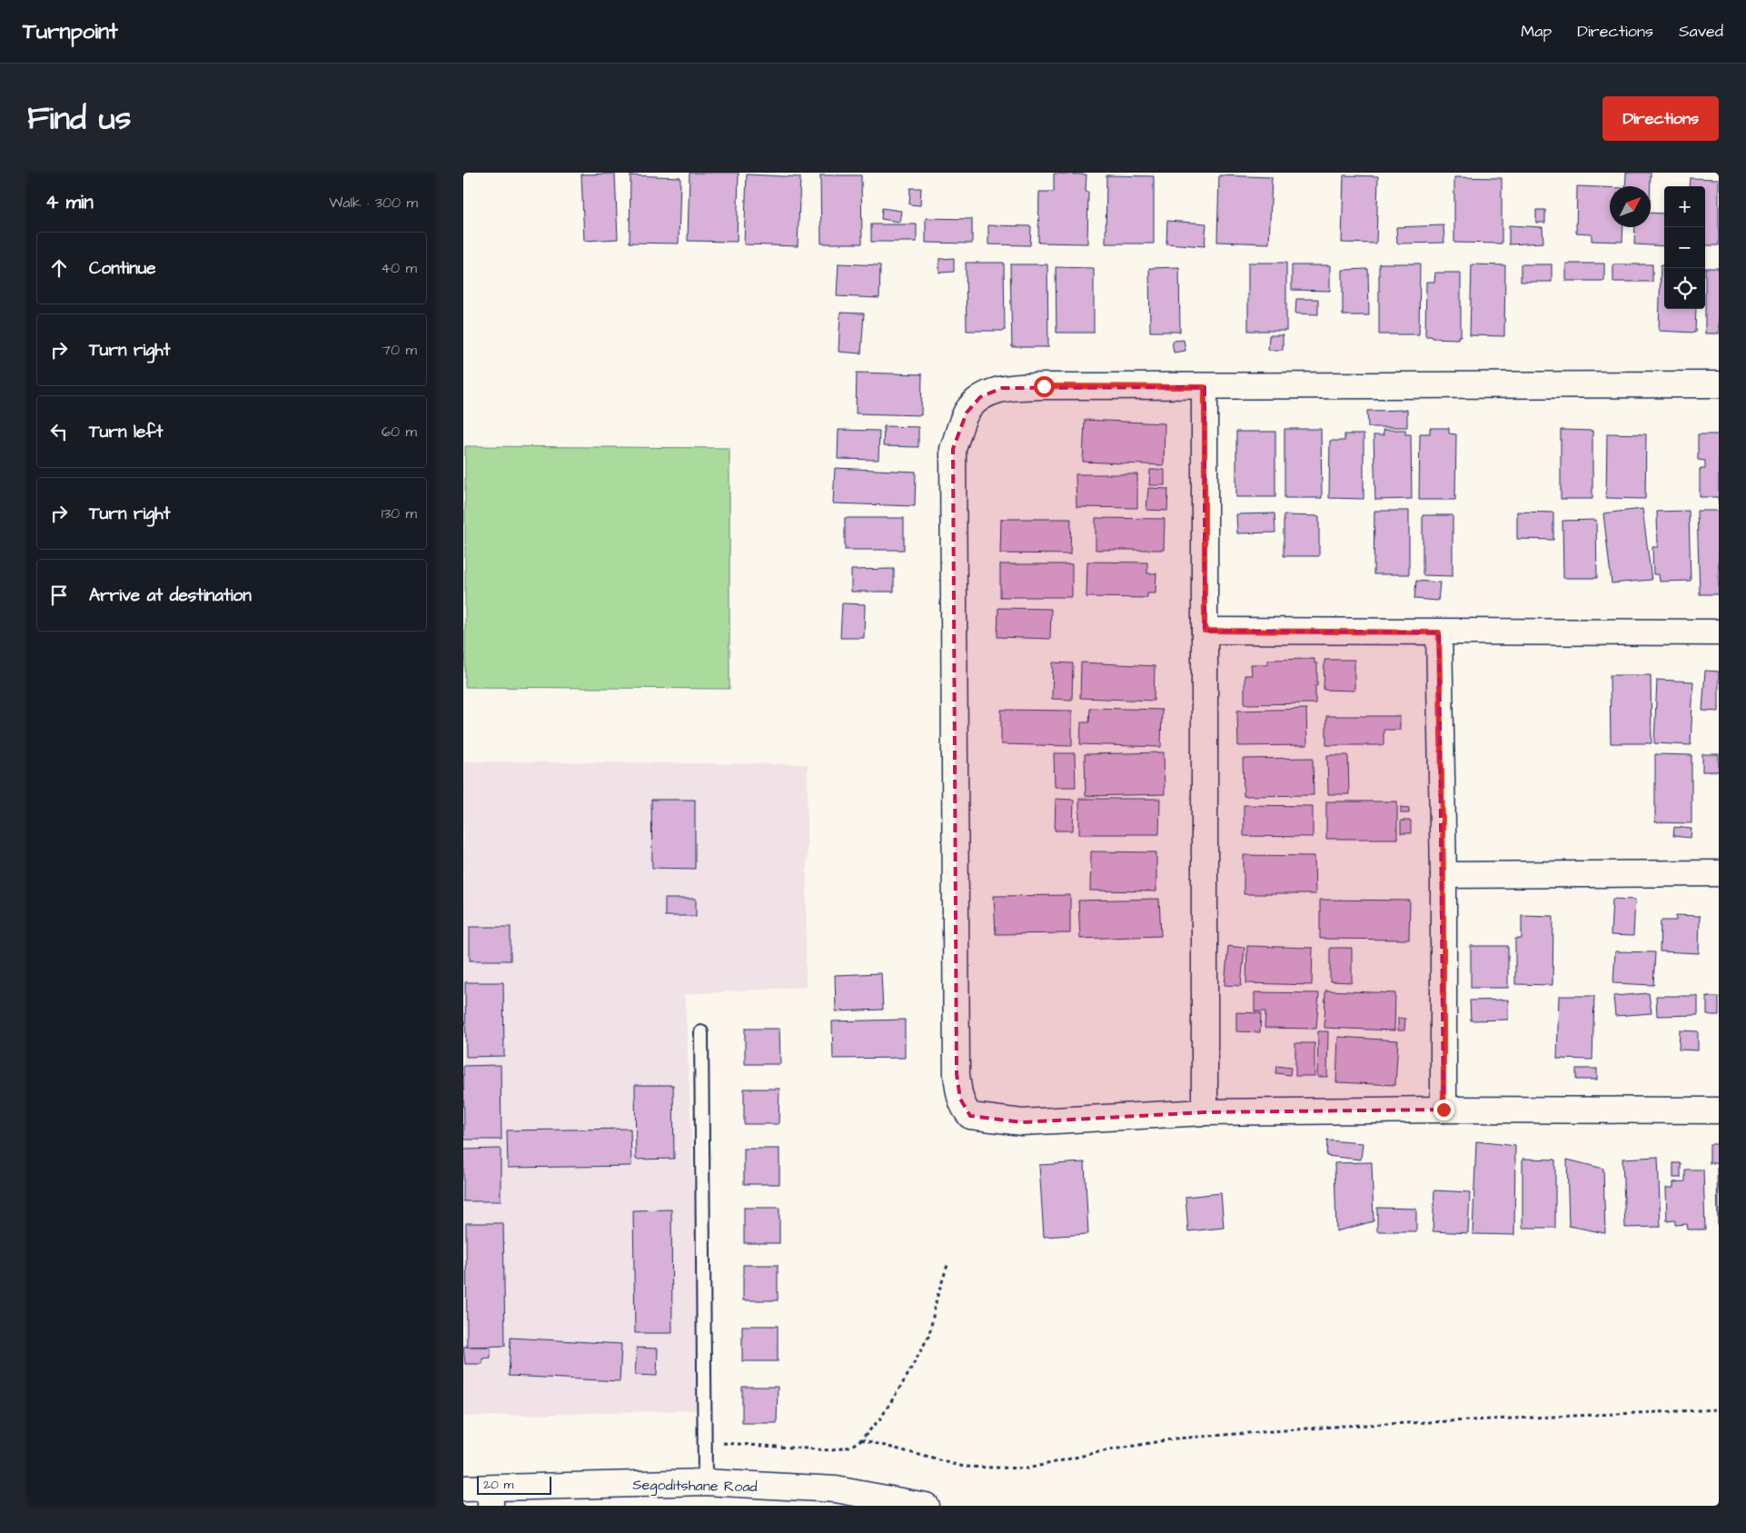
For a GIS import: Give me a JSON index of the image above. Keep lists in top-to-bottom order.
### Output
{
  "streets": {
    "street": ["Segoditshane Road"]
  },
  "scale_bar": "20 m",
  "north": "top right",
  "page": {
    "header": "Turnpoint",
    "nav": ["Map", "Directions", "Saved"],
    "title": "Find us",
    "buttons": "Directions",
    "heading": ["4 min", "Walk · 300 m"],
    "map_buttons": ["+", "−"],
    "list": [
      ["Continue", "40 m"],
      ["Turn right", "70 m"],
      ["Turn left", "60 m"],
      ["Turn right", "130 m"],
      "Arrive at destination"
    ],
    "scale": "20 m"
  }
}
